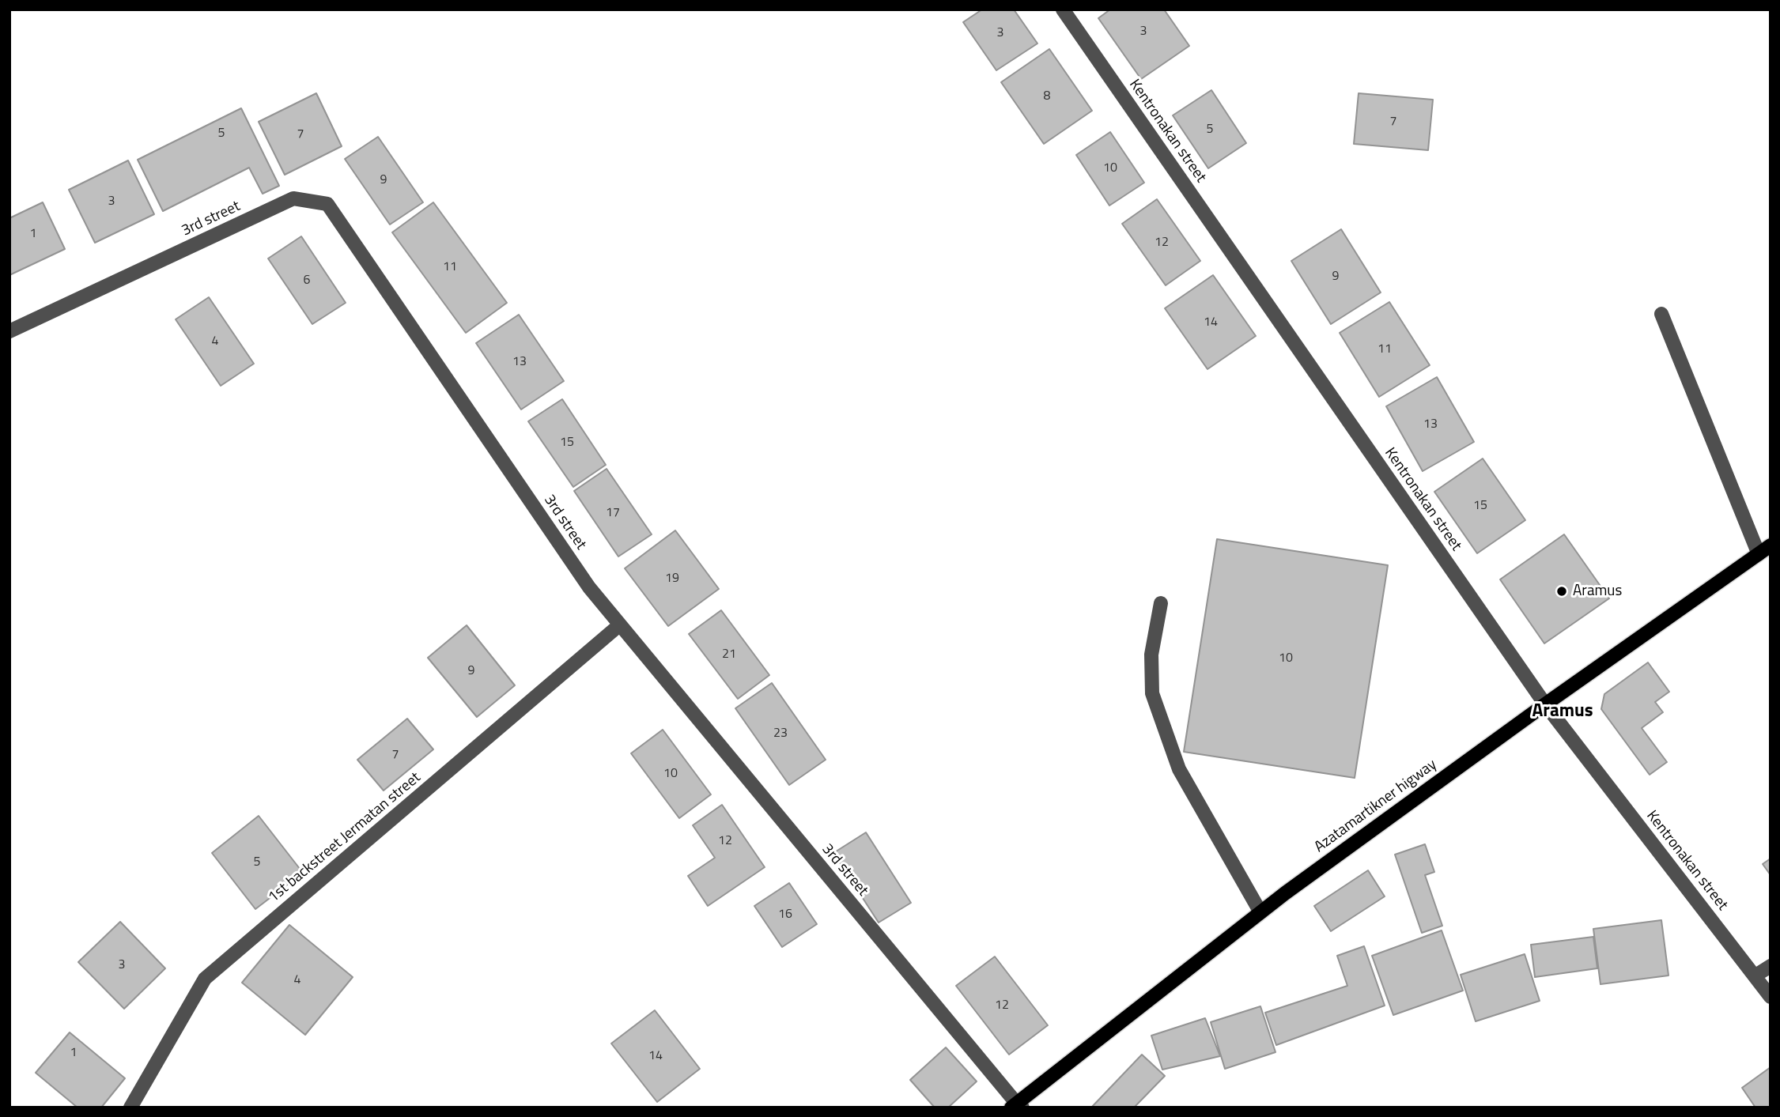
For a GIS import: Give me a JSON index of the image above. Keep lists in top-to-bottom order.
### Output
{
  "streets": {
    "main road": ["Azatamartikner higway"],
    "street": ["Kentronakan street", "3rd street", "1st backstreet Jermatan street"]
  },
  "crossings": [
    ["Kentronakan street", "Azatamartikner higway"],
    ["3rd street", "Azatamartikner higway"],
    ["3rd street", "1st backstreet Jermatan street"]
  ],
  "districts": ["Aramus"],
  "places": ["Aramus"],
  "house_numbers": [
    "3",
    "3",
    "8",
    "7",
    "5",
    "5",
    "7",
    "10",
    "9",
    "3",
    "1",
    "12",
    "11",
    "9",
    "6",
    "14",
    "4",
    "11",
    "13",
    "13",
    "15",
    "15",
    "17",
    "19",
    "21",
    "10",
    "9",
    "23",
    "7",
    "10",
    "12",
    "5",
    "16",
    "3",
    "4",
    "12",
    "1",
    "14"
  ]
}
